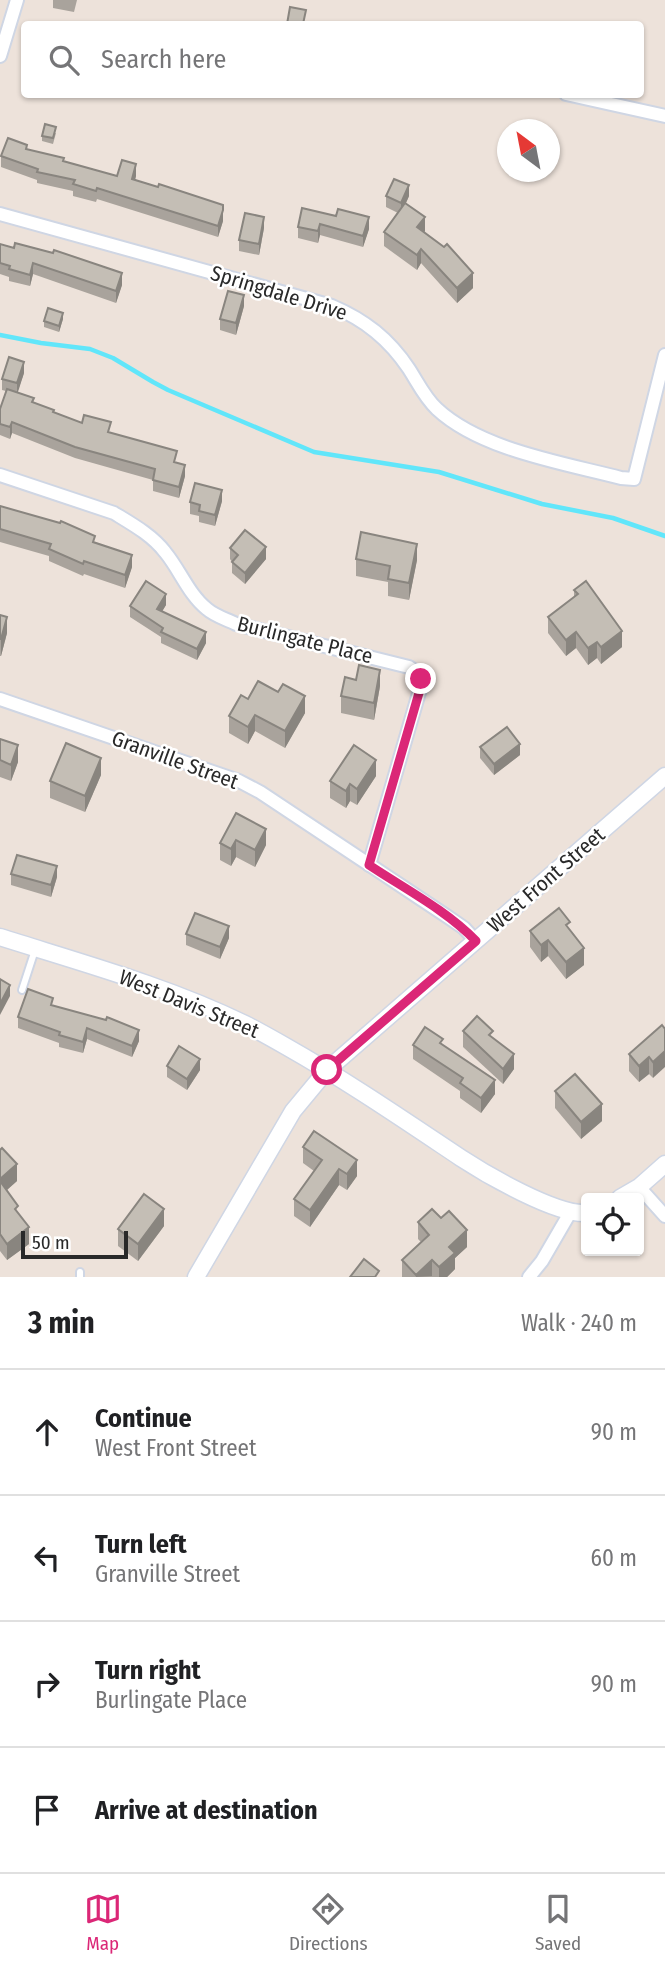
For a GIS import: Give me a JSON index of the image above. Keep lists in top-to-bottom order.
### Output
{
  "streets": {
    "street": [
      "Springdale Drive",
      "Burlingate Place",
      "Granville Street",
      "West Front Street",
      "West Davis Street"
    ]
  },
  "crossings": [
    ["Burlingate Place", "Granville Street"],
    ["Granville Street", "West Front Street"],
    ["West Front Street", "West Davis Street"]
  ],
  "scale_bar": "50 m",
  "north": "top left",
  "page": {
    "search": "Search here",
    "scale": "50 m",
    "heading": ["3 min", "Walk · 240 m"],
    "list": [
      ["Continue", "West Front Street", "90 m"],
      ["Turn left", "Granville Street", "60 m"],
      ["Turn right", "Burlingate Place", "90 m"],
      "Arrive at destination"
    ],
    "nav": ["Map", "Directions", "Saved"]
  }
}
